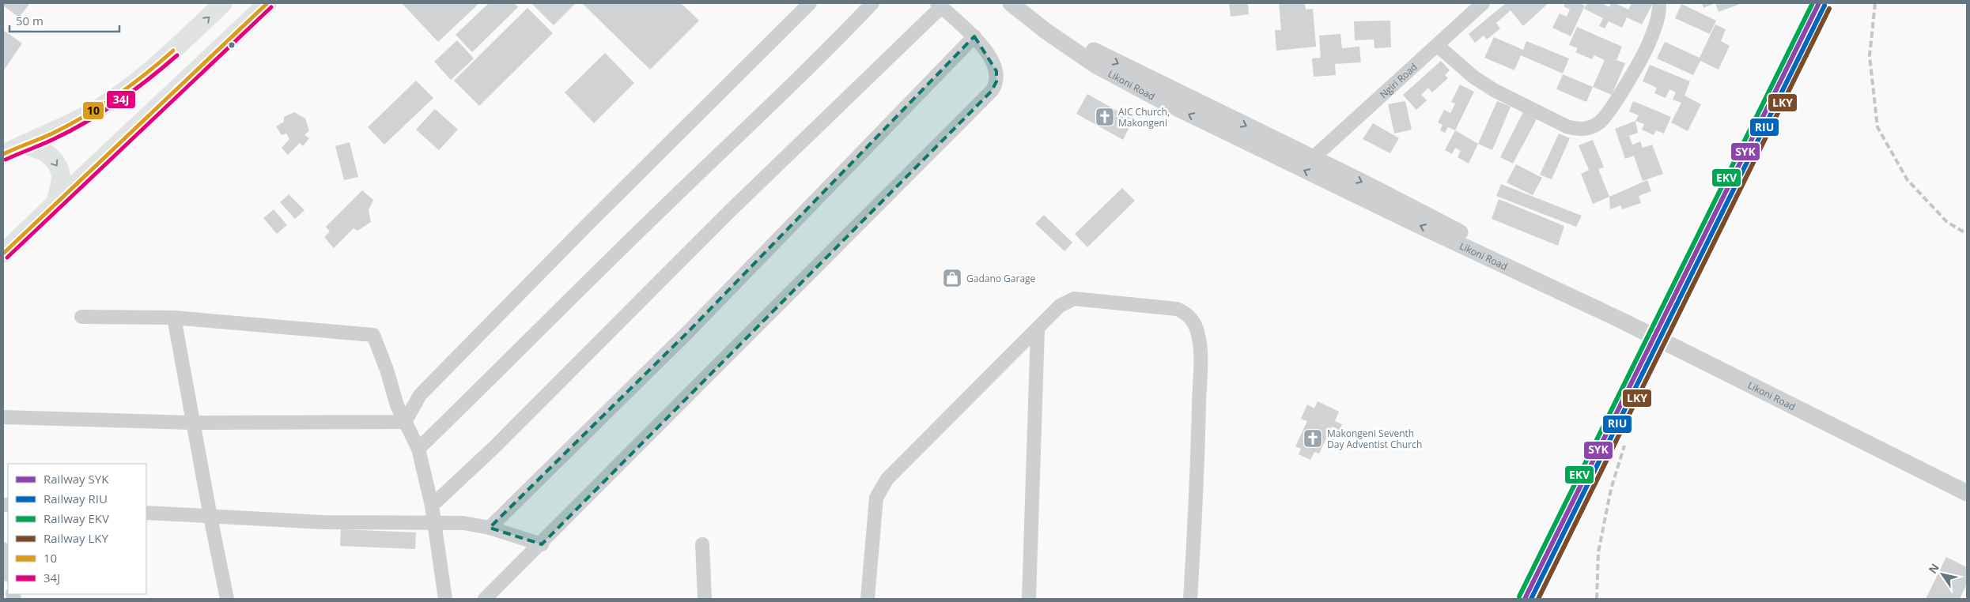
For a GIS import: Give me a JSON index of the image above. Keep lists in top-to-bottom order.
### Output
{
  "streets": {
    "street": ["Ngiri Road", "Likoni Road"]
  },
  "crossings": [
    ["Ngiri Road", "Likoni Road"]
  ],
  "places": {
    "church": ["AIC Church, Makongeni", "Makongeni Seventh Day Adventist Church"],
    "shop": ["Gadano Garage"]
  },
  "lines": [
    "rail line SYK",
    "rail line EKV",
    "transit line 10",
    "rail line RIU",
    "transit line 34J",
    "rail line LKY"
  ],
  "legend": [
    "Railway SYK",
    "Railway RIU",
    "Railway EKV",
    "Railway LKY",
    "10",
    "34J"
  ],
  "scale_bar": "50 m",
  "north": "top left"
}
